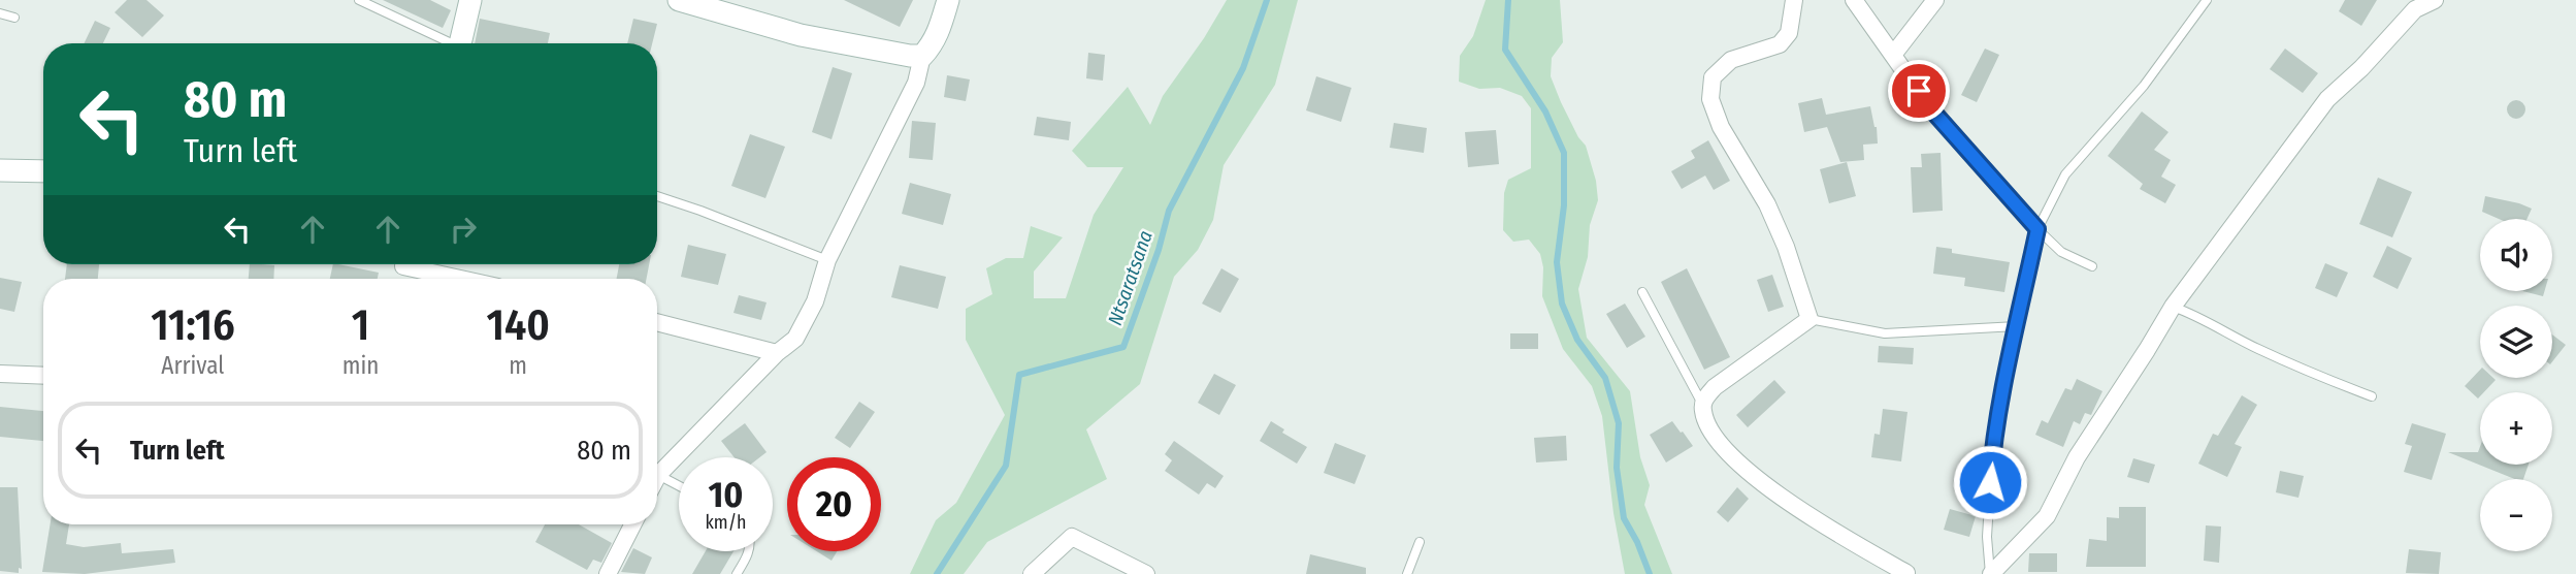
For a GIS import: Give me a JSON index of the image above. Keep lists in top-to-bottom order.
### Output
{
  "water": ["Ntsaratsana"],
  "page": {
    "turn": ["80 m", "Turn left"],
    "map_buttons": ["+", "−"],
    "eta": [
      "11:16",
      "Arrival",
      "1",
      "min",
      "140",
      "m"
    ],
    "list": [
      {
        "name": "Turn left",
        "value": "80 m"
      }
    ],
    "speed": "10 km/h",
    "limit": "20"
  }
}
